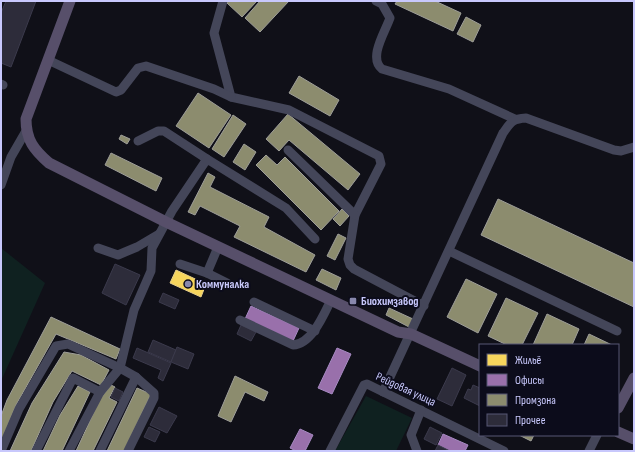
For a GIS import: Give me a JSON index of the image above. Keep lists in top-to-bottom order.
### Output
{
  "streets": {
    "street": ["Рейдовая улица"]
  },
  "places": {
    "other": ["Коммуналка"],
    "transit": ["Биохимзавод"]
  },
  "legend": [
    "Жильё",
    "Офисы",
    "Промзона",
    "Прочее"
  ]
}
